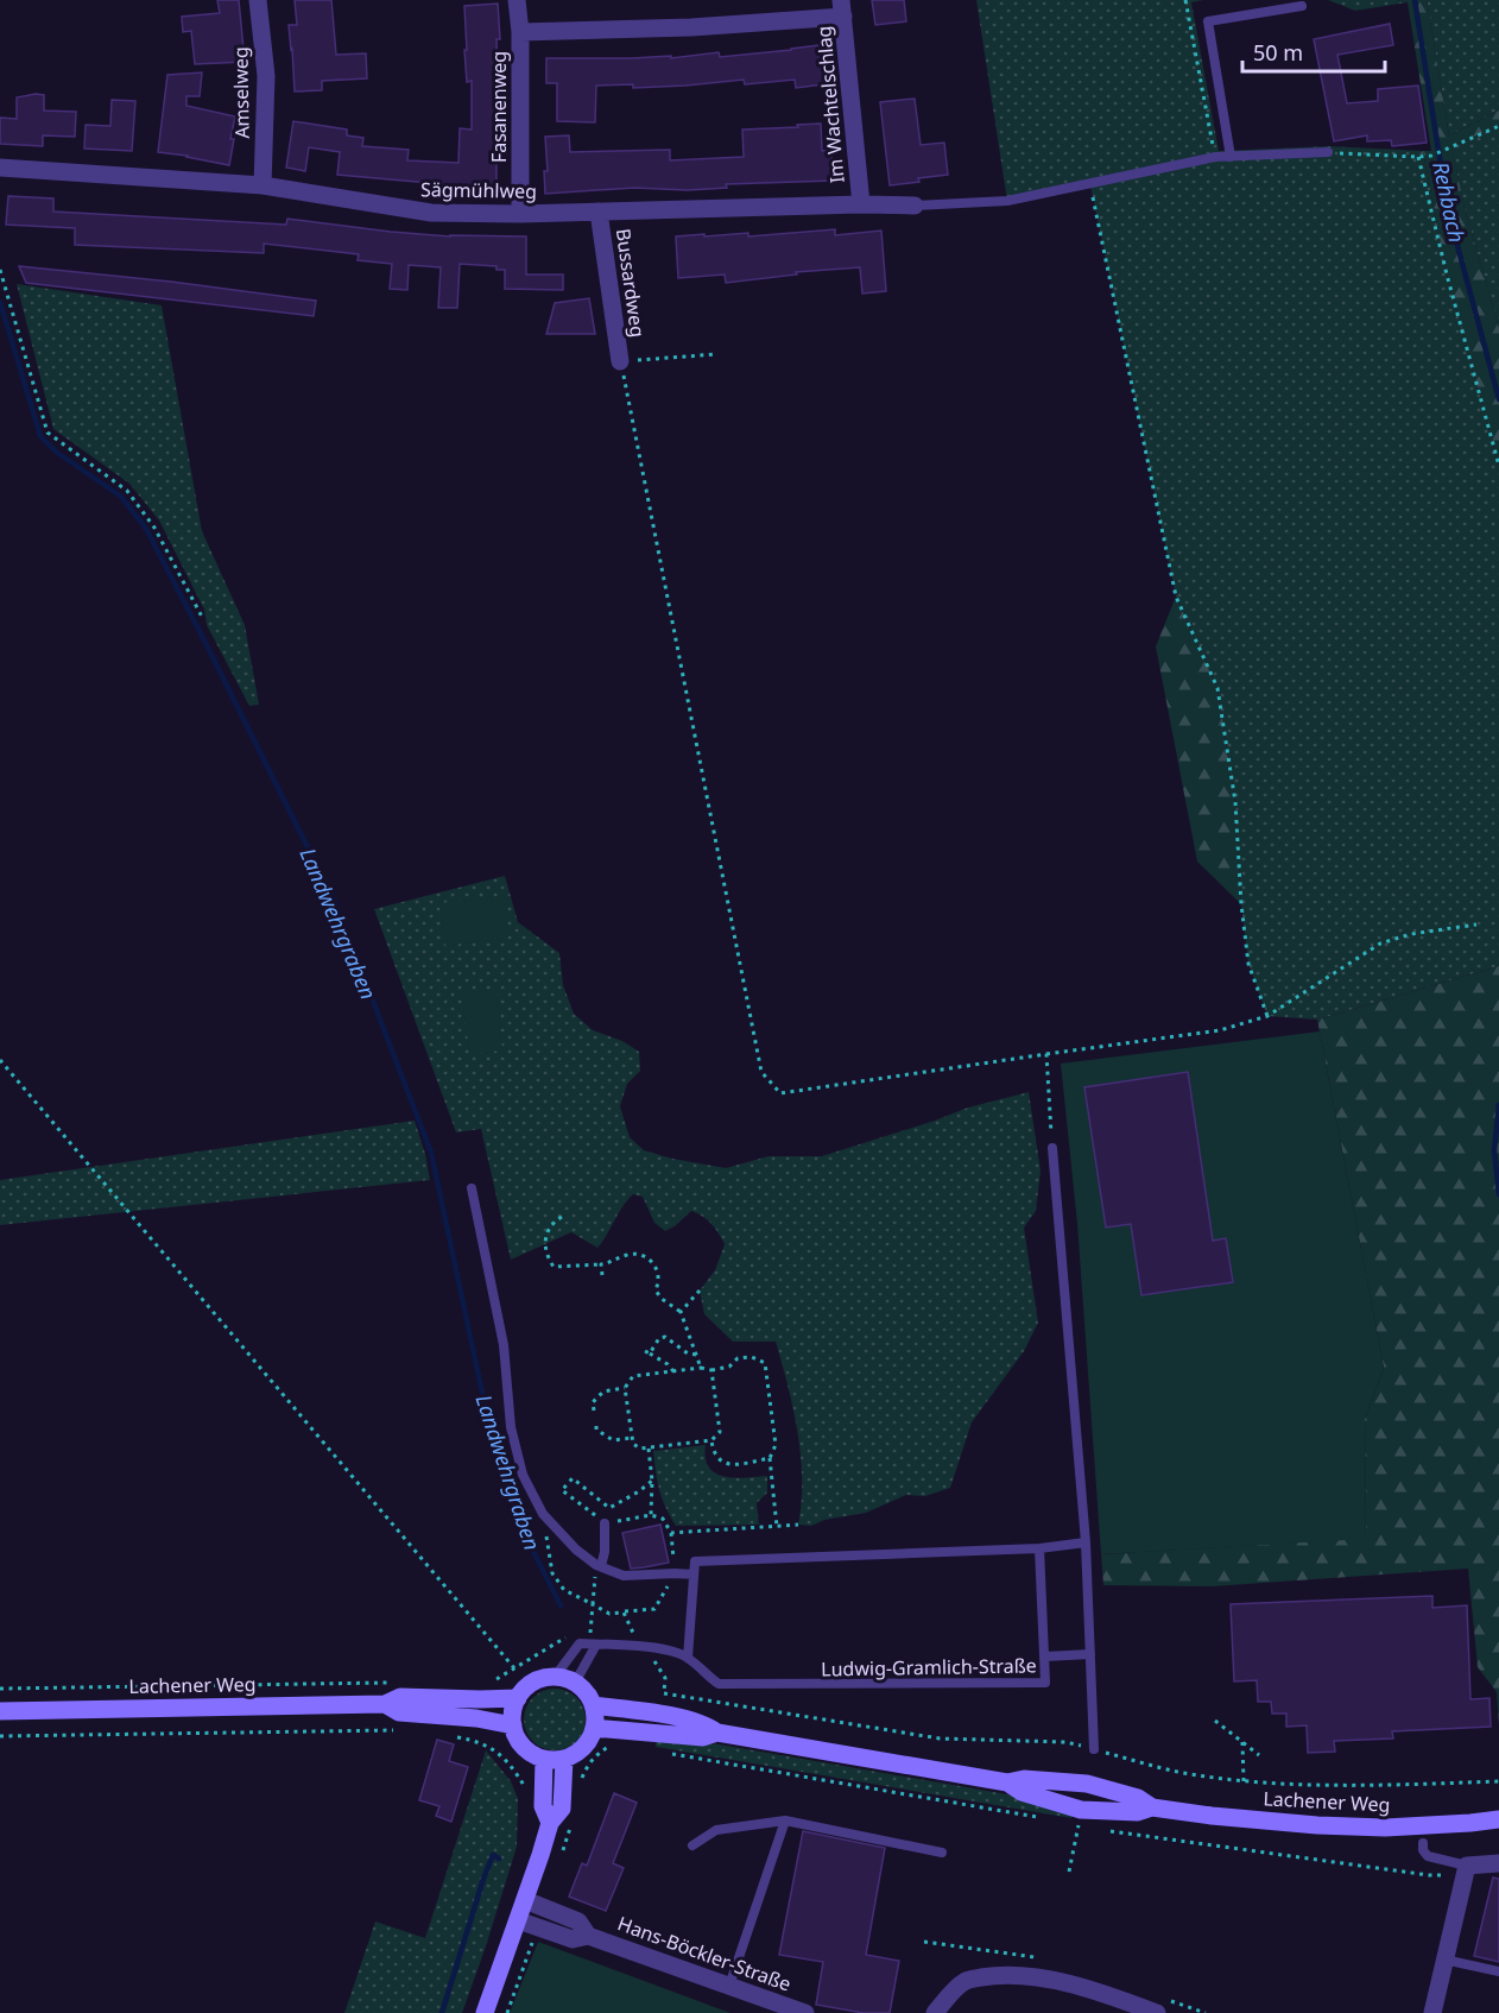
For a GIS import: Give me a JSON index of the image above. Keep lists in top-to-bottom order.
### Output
{
  "streets": {
    "main road": ["Lachener Weg"],
    "street": [
      "Amselweg",
      "Im Wachtelschlag",
      "Fasanenweg",
      "Sägmühlweg",
      "Bussardweg",
      "Hans-Böckler-Straße"
    ],
    "lane": ["Ludwig-Gramlich-Straße"]
  },
  "crossings": [
    ["Amselweg", "Sägmühlweg"],
    ["Im Wachtelschlag", "Sägmühlweg"],
    ["Fasanenweg", "Sägmühlweg"],
    ["Sägmühlweg", "Bussardweg"],
    ["Ludwig-Gramlich-Straße", "Lachener Weg"]
  ],
  "water": ["Rehbach", "Landwehrgraben"],
  "scale_bar": "50 m"
}
